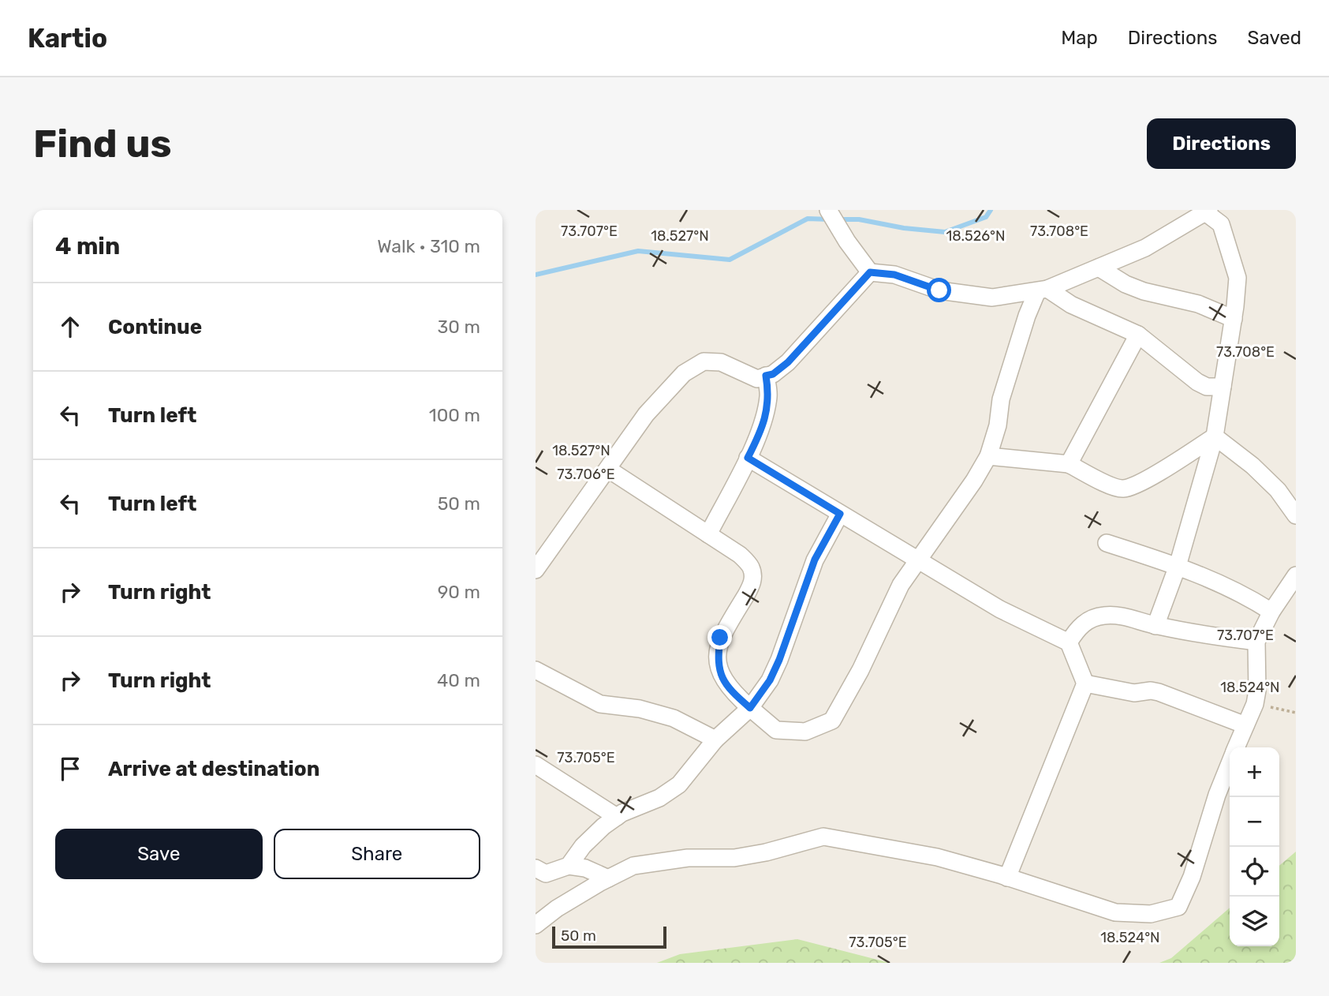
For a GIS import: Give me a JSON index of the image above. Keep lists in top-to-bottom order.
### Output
{
  "scale_bar": "50 m",
  "page": {
    "header": "Kartio",
    "nav": ["Map", "Directions", "Saved"],
    "buttons": [
      "Directions",
      ["Save", "Share"]
    ],
    "title": "Find us",
    "heading": ["4 min", "Walk · 310 m"],
    "list": [
      ["Continue", "30 m"],
      ["Turn left", "100 m"],
      ["Turn left", "50 m"],
      ["Turn right", "90 m"],
      ["Turn right", "40 m"],
      "Arrive at destination"
    ],
    "map_buttons": ["+", "−"],
    "scale": "50 m"
  },
  "coordinates": [
    "73.707°E",
    "73.708°E",
    "18.527°N",
    "18.526°N",
    "73.706°E",
    "18.524°N",
    "73.705°E"
  ]
}
